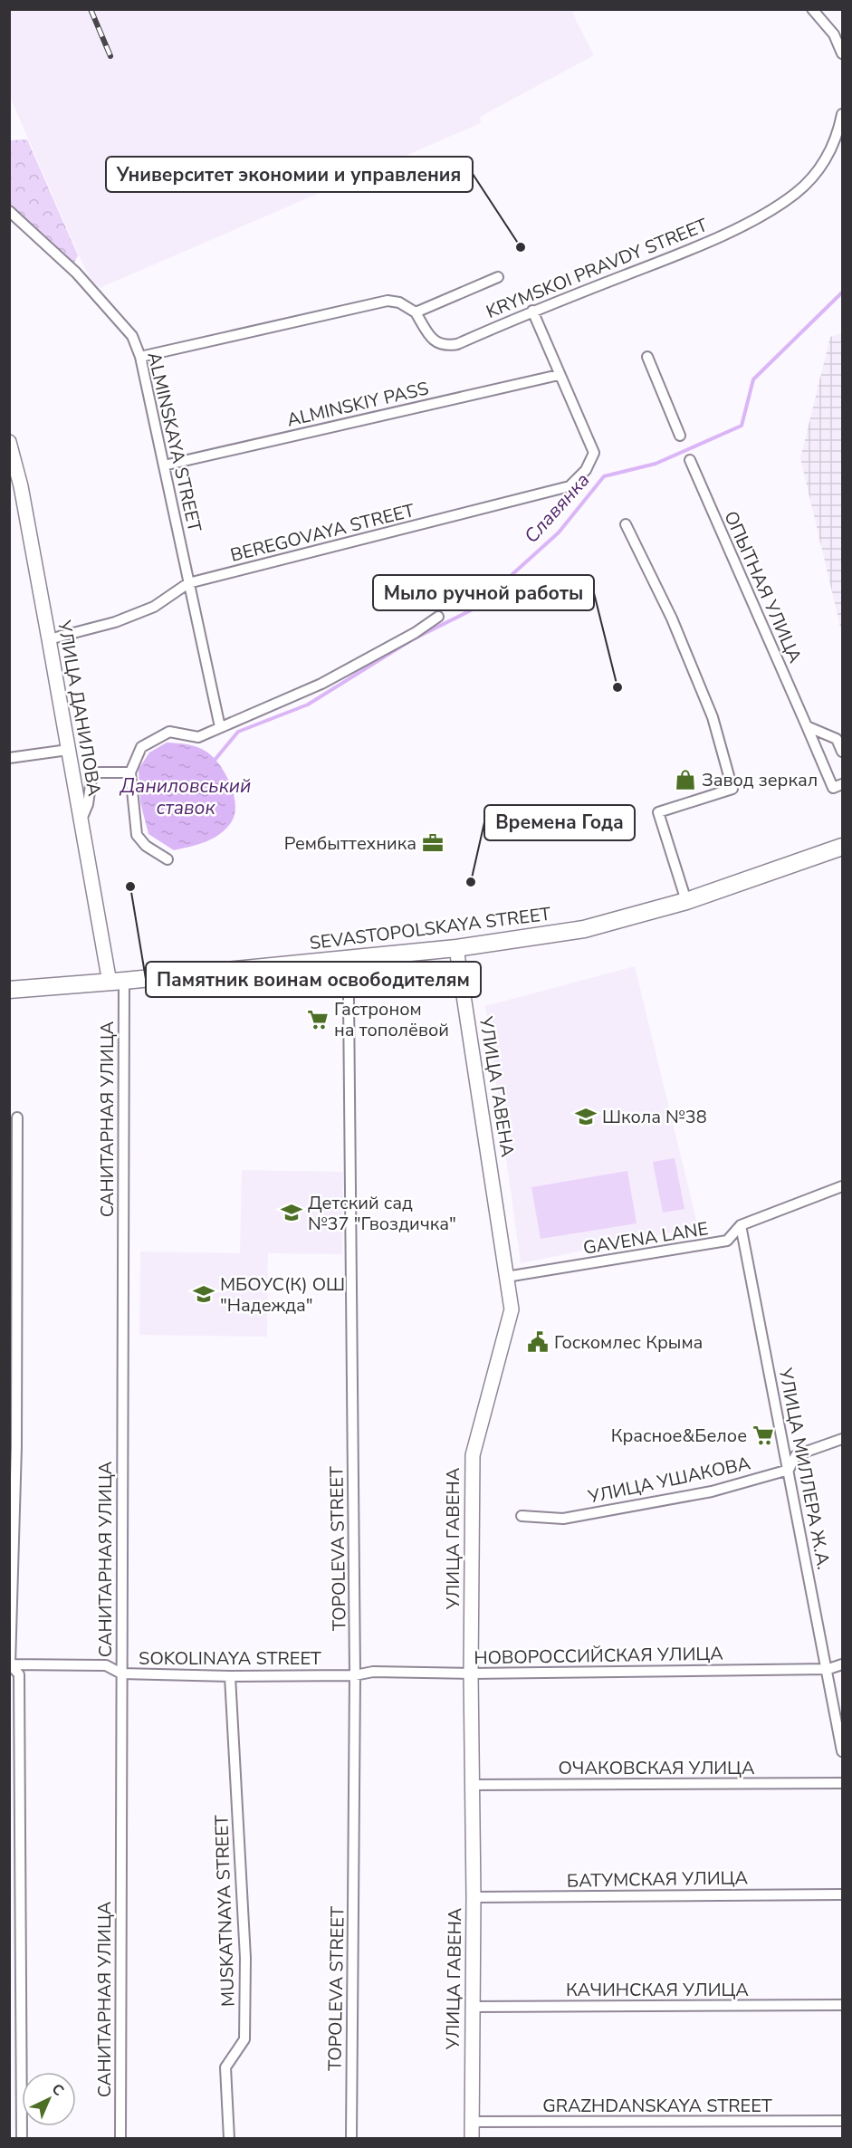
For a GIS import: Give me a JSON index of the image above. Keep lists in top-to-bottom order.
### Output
{
  "streets": {
    "main road": ["SEVASTOPOLSKAYA STREET"],
    "street": [
      "KRYMSKOI PRAVDY STREET",
      "ALMINSKIY PASS",
      "ALMINSKAYA STREET",
      "BEREGOVAYA STREET",
      "ОПЫТНАЯ УЛИЦА",
      "УЛИЦА ДАНИЛОВА",
      "УЛИЦА ГАВЕНА",
      "САНИТАРНАЯ УЛИЦА",
      "GAVENA LANE",
      "УЛИЦА МИЛЛЕРА Ж.А.",
      "УЛИЦА УШАКОВА",
      "TOPOLEVA STREET",
      "НОВОРОССИЙСКАЯ УЛИЦА",
      "SOKOLINAYA STREET",
      "ОЧАКОВСКАЯ УЛИЦА",
      "БАТУМСКАЯ УЛИЦА",
      "MUSKATNAYA STREET",
      "КАЧИНСКАЯ УЛИЦА",
      "GRAZHDANSKAYA STREET"
    ]
  },
  "crossings": [
    ["ALMINSKIY PASS", "ALMINSKAYA STREET"],
    ["ALMINSKIY PASS", "BEREGOVAYA STREET"],
    ["ALMINSKAYA STREET", "BEREGOVAYA STREET"],
    ["BEREGOVAYA STREET", "УЛИЦА ДАНИЛОВА"],
    ["УЛИЦА ДАНИЛОВА", "SEVASTOPOLSKAYA STREET"],
    ["УЛИЦА ДАНИЛОВА", "САНИТАРНАЯ УЛИЦА"],
    ["SEVASTOPOLSKAYA STREET", "УЛИЦА ГАВЕНА"],
    ["SEVASTOPOLSKAYA STREET", "САНИТАРНАЯ УЛИЦА"],
    ["SEVASTOPOLSKAYA STREET", "TOPOLEVA STREET"],
    ["УЛИЦА ГАВЕНА", "GAVENA LANE"],
    ["УЛИЦА ГАВЕНА", "НОВОРОССИЙСКАЯ УЛИЦА"],
    ["УЛИЦА ГАВЕНА", "ОЧАКОВСКАЯ УЛИЦА"],
    ["УЛИЦА ГАВЕНА", "БАТУМСКАЯ УЛИЦА"],
    ["УЛИЦА ГАВЕНА", "КАЧИНСКАЯ УЛИЦА"],
    ["УЛИЦА ГАВЕНА", "GRAZHDANSKAYA STREET"],
    ["САНИТАРНАЯ УЛИЦА", "SOKOLINAYA STREET"],
    ["GAVENA LANE", "УЛИЦА МИЛЛЕРА Ж.А."],
    ["УЛИЦА МИЛЛЕРА Ж.А.", "УЛИЦА УШАКОВА"],
    ["УЛИЦА МИЛЛЕРА Ж.А.", "НОВОРОССИЙСКАЯ УЛИЦА"],
    ["TOPOLEVA STREET", "НОВОРОССИЙСКАЯ УЛИЦА"],
    ["TOPOLEVA STREET", "SOKOLINAYA STREET"],
    ["НОВОРОССИЙСКАЯ УЛИЦА", "SOKOLINAYA STREET"],
    ["SOKOLINAYA STREET", "MUSKATNAYA STREET"]
  ],
  "water": ["Славянка", "Даниловський ставок"],
  "places": {
    "other": [
      "Университет экономии и управления",
      "Мыло ручной работы",
      "Времена Года",
      "Памятник воинам освободителям"
    ],
    "shop": ["Завод зеркал"],
    "office": ["Рембыттехника"],
    "supermarket": ["Гастроном на тополёвой", "Красное&Белое"],
    "school or university": ["Школа №38", "Детский сад №37 \"Гвоздичка\"", "МБОУС(К) ОШ \"Надежда\""],
    "public building": ["Госкомлес Крыма"]
  },
  "north": "top right"
}
